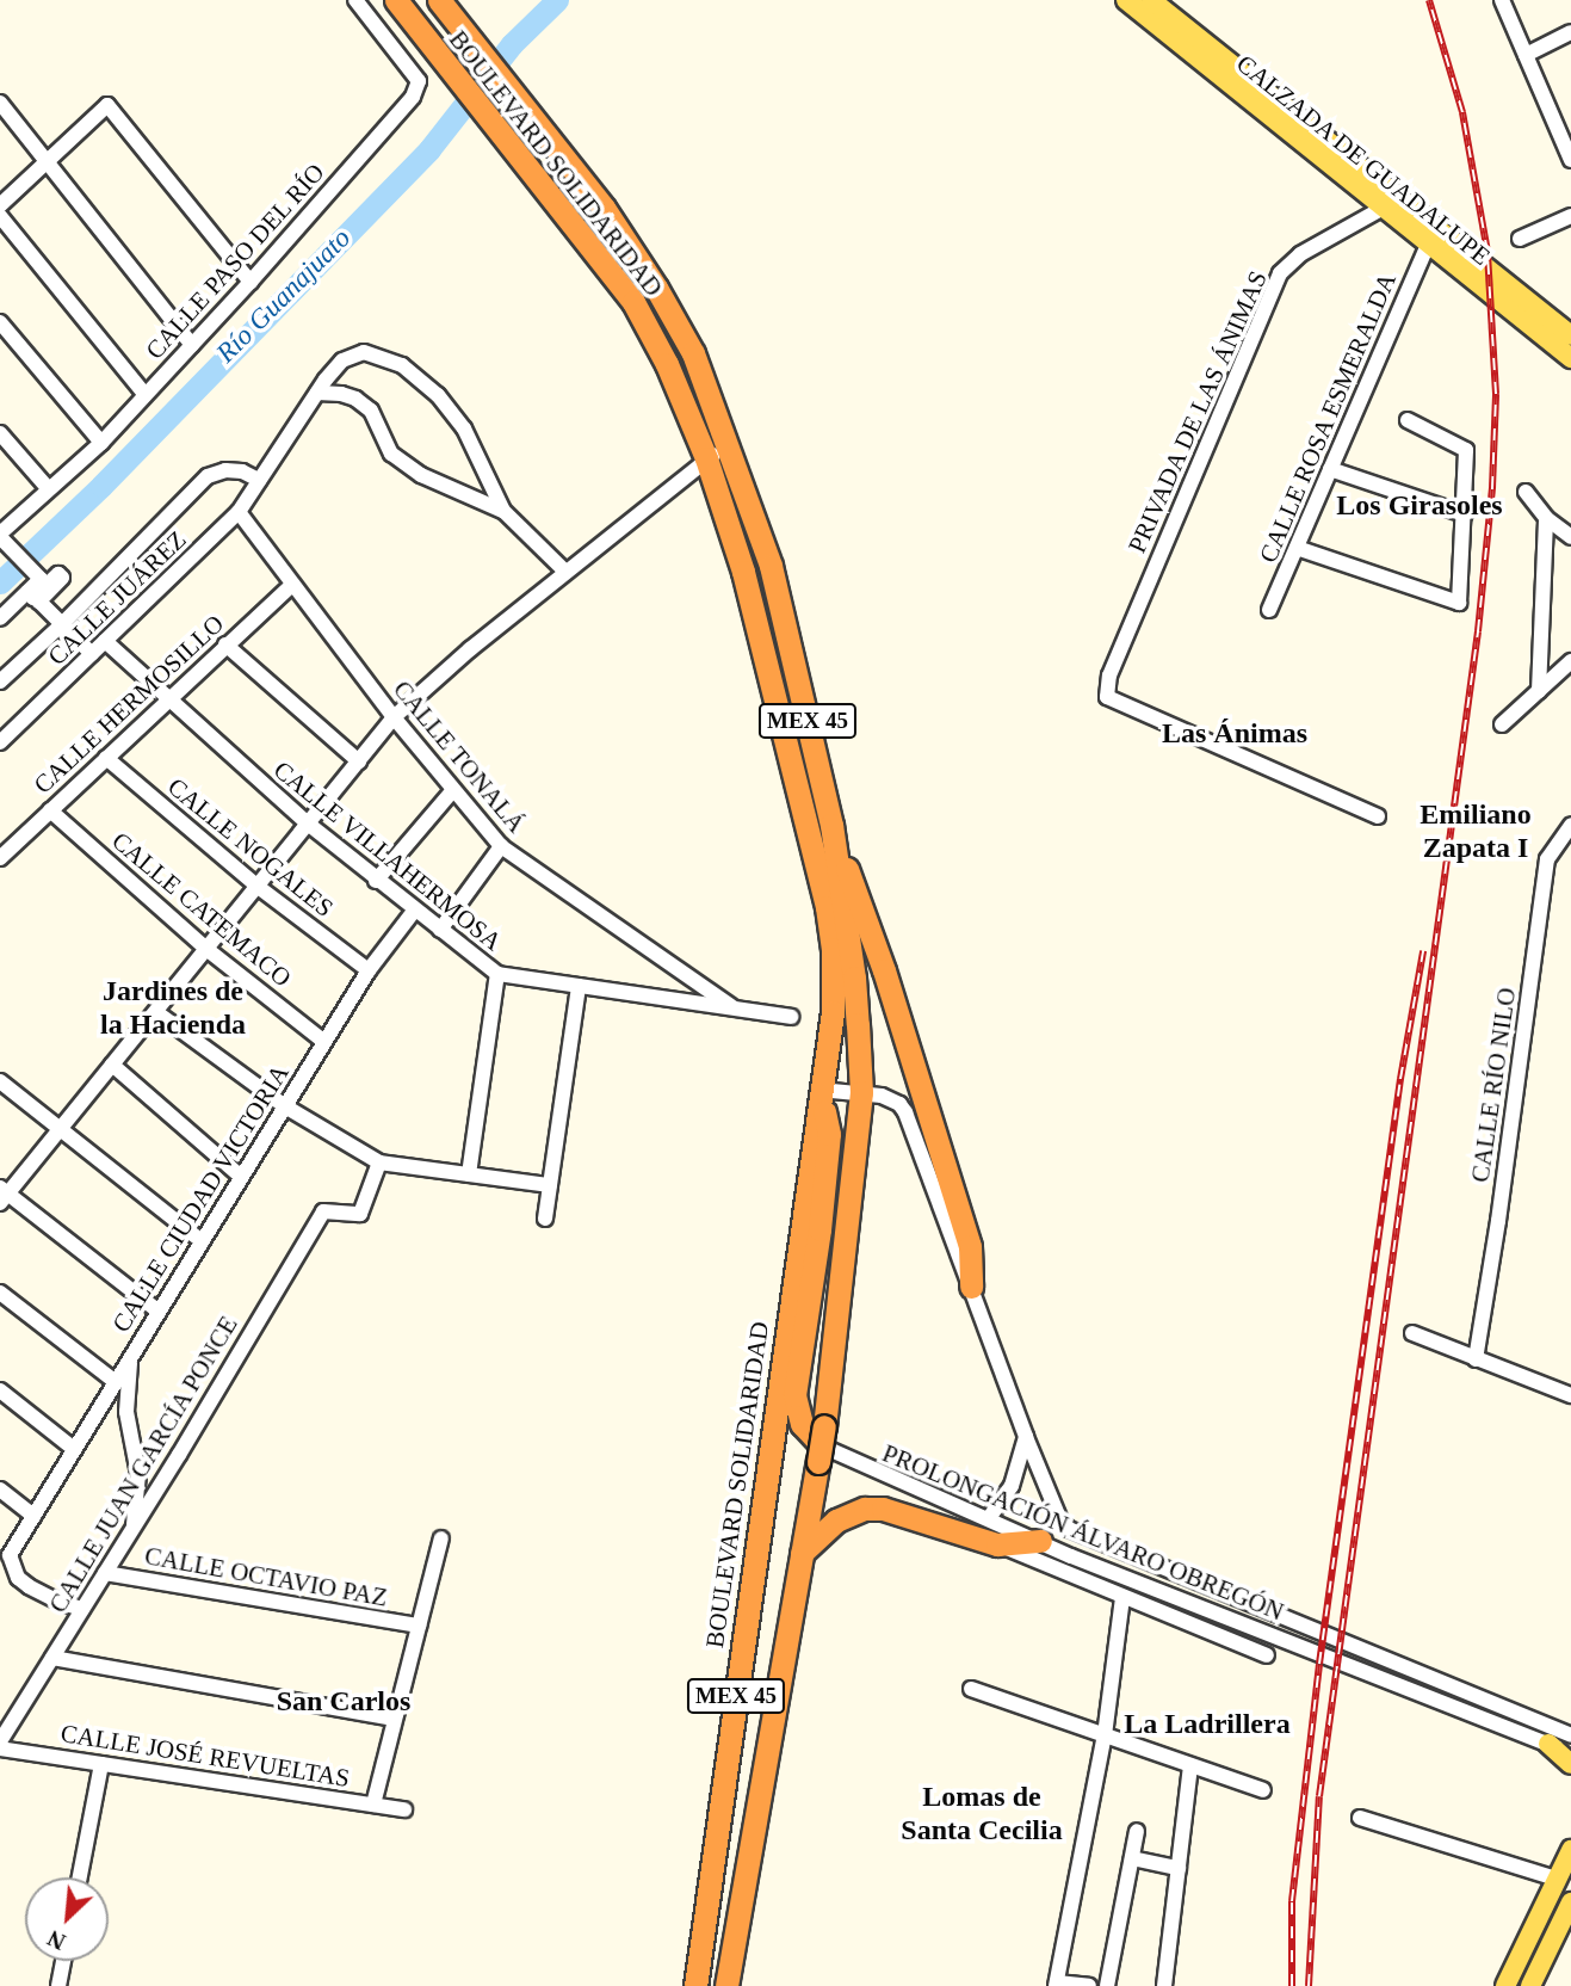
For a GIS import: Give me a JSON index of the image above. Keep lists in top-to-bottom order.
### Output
{
  "streets": {
    "highway": ["BOULEVARD SOLIDARIDAD", "MEX 45"],
    "main road": ["CALZADA DE GUADALUPE"],
    "street": [
      "CALLE PASO DEL RÍO",
      "PRIVADA DE LAS ÁNIMAS",
      "CALLE ROSA ESMERALDA",
      "CALLE JUÁREZ",
      "CALLE HERMOSILLO",
      "CALLE TONALÁ",
      "CALLE NOGALES",
      "CALLE VILLAHERMOSA",
      "CALLE CATEMACO",
      "CALLE RÍO NILO",
      "CALLE CIUDAD VICTORIA",
      "CALLE JUAN GARCÍA PONCE",
      "PROLONGACIÓN ÁLVARO OBREGÓN",
      "CALLE OCTAVIO PAZ",
      "CALLE JOSÉ REVUELTAS"
    ]
  },
  "crossings": [
    ["CALZADA DE GUADALUPE", "PRIVADA DE LAS ÁNIMAS"],
    ["CALZADA DE GUADALUPE", "CALLE ROSA ESMERALDA"],
    ["BOULEVARD SOLIDARIDAD", "PROLONGACIÓN ÁLVARO OBREGÓN"],
    ["CALLE JUÁREZ", "CALLE TONALÁ"],
    ["CALLE JUÁREZ", "CALLE VILLAHERMOSA"],
    ["CALLE HERMOSILLO", "CALLE TONALÁ"],
    ["CALLE HERMOSILLO", "CALLE NOGALES"],
    ["CALLE HERMOSILLO", "CALLE VILLAHERMOSA"],
    ["CALLE HERMOSILLO", "CALLE CATEMACO"],
    ["CALLE TONALÁ", "CALLE VILLAHERMOSA"],
    ["CALLE NOGALES", "CALLE CIUDAD VICTORIA"],
    ["CALLE VILLAHERMOSA", "CALLE CIUDAD VICTORIA"],
    ["CALLE CATEMACO", "CALLE CIUDAD VICTORIA"],
    ["CALLE CIUDAD VICTORIA", "CALLE JUAN GARCÍA PONCE"],
    ["CALLE JUAN GARCÍA PONCE", "CALLE OCTAVIO PAZ"]
  ],
  "districts": [
    "Los Girasoles",
    "Las Ánimas",
    "Emiliano Zapata I",
    "Jardines de la Hacienda",
    "San Carlos",
    "La Ladrillera",
    "Lomas de Santa Cecilia"
  ],
  "water": ["Río Guanajuato"],
  "north": "bottom left"
}
